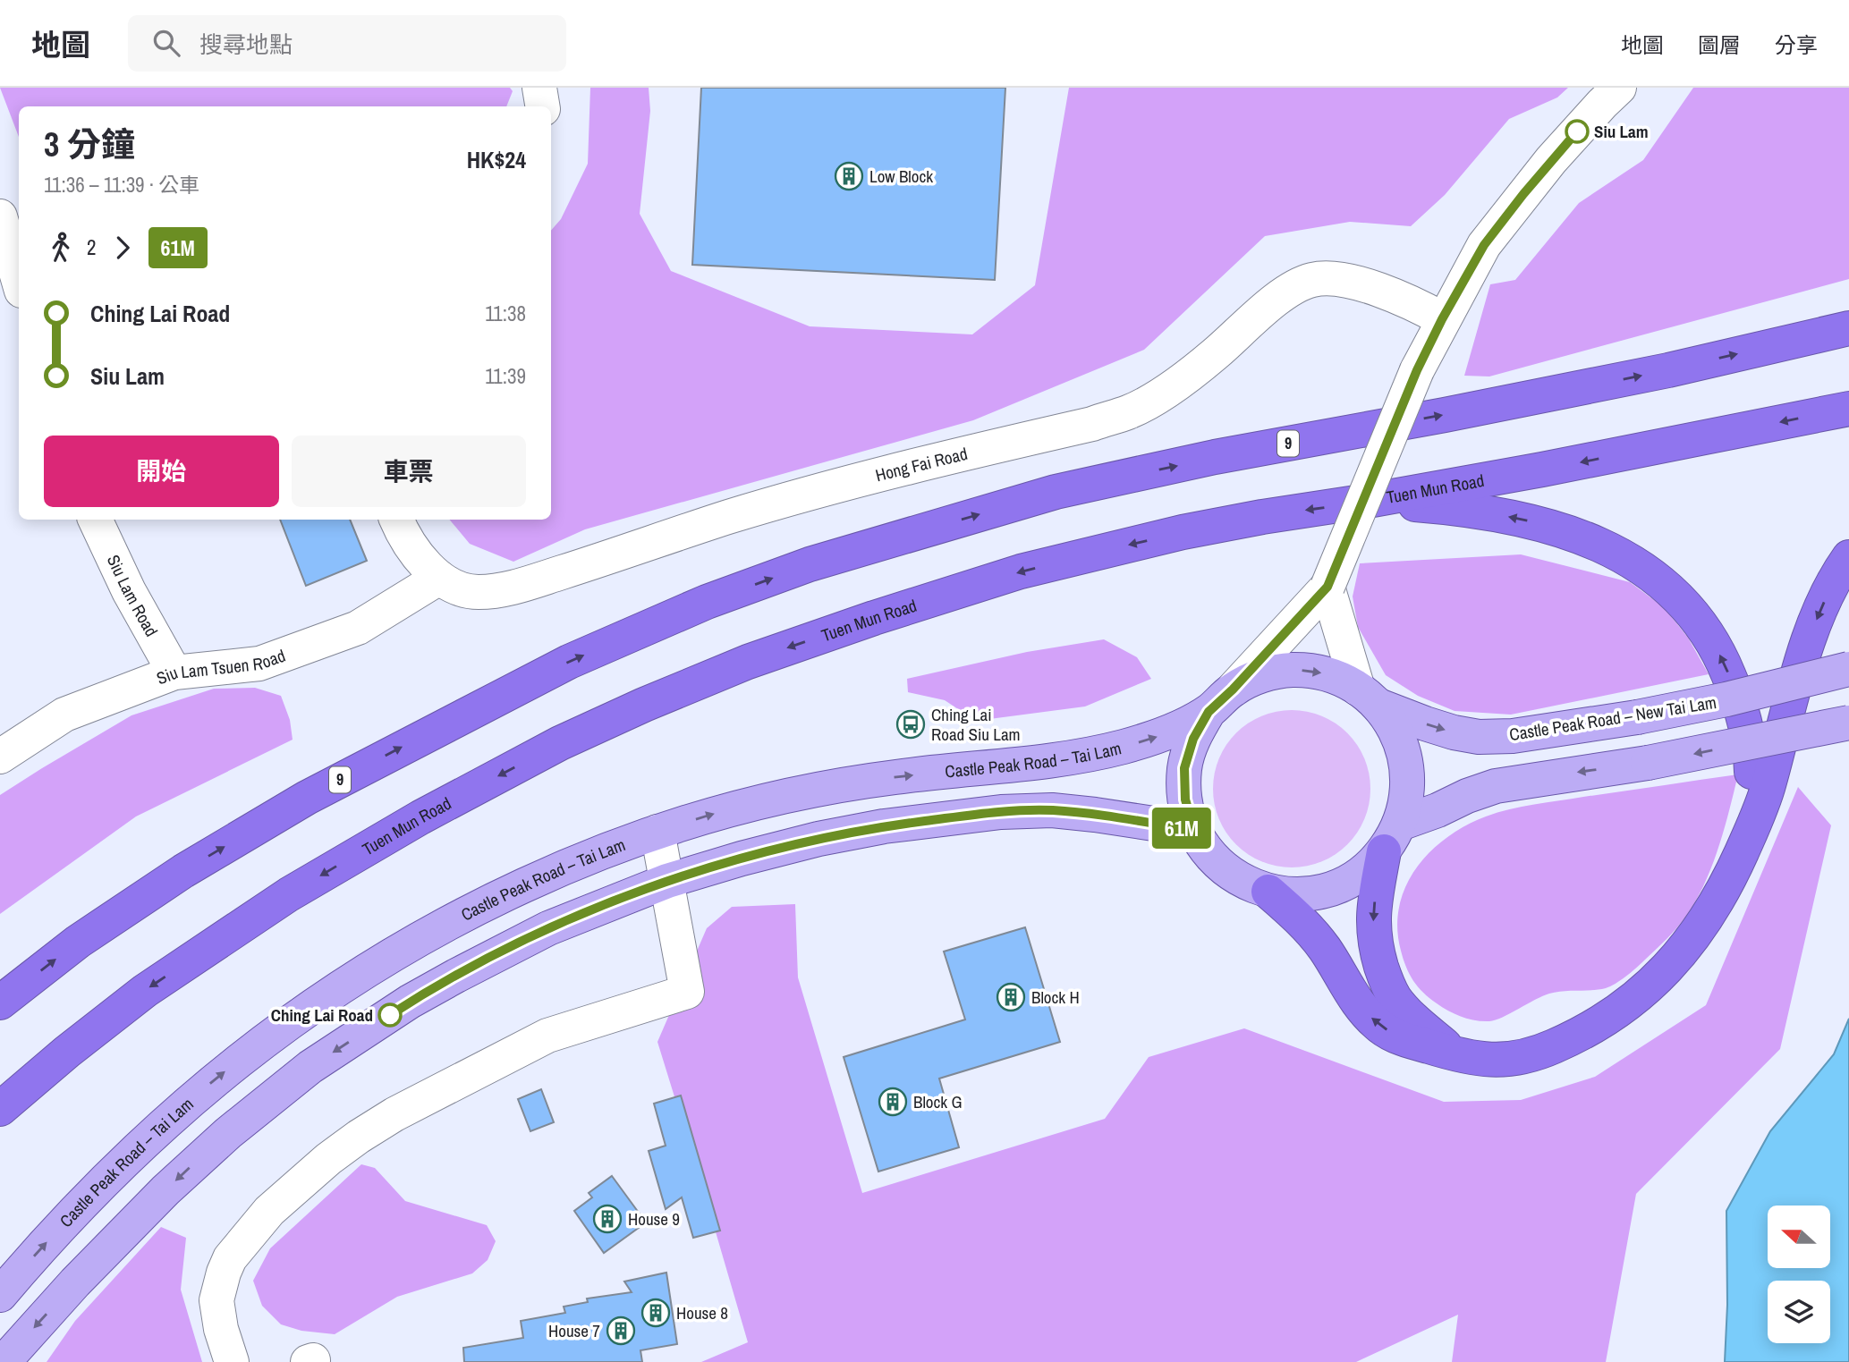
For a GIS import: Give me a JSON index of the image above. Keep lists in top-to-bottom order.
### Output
{
  "streets": {
    "highway": ["9", "Tuen Mun Road"],
    "main road": ["Castle Peak Road – New Tai Lam", "Castle Peak Road – Tai Lam"],
    "street": ["Hong Fai Road", "Siu Lam Road", "Siu Lam Tsuen Road"]
  },
  "crossings": [
    ["Hong Fai Road", "Siu Lam Tsuen Road"],
    ["Hong Fai Road", "Castle Peak Road – Tai Lam"],
    ["Siu Lam Road", "Siu Lam Tsuen Road"],
    ["Castle Peak Road – New Tai Lam", "Castle Peak Road – Tai Lam"]
  ],
  "one_way": ["Castle Peak Road – Tai Lam"],
  "places": {
    "other": ["Siu Lam", "Ching Lai Road"],
    "building": [
      "Low Block",
      "Block H",
      "Block G",
      "House 9",
      "House 8",
      "House 7"
    ],
    "bus stop": ["Ching Lai Road Siu Lam"]
  },
  "lines": ["bus line 61M"],
  "north": "left",
  "page": {
    "header": "地圖",
    "search": "搜尋地點",
    "nav": ["地圖", "圖層", "分享"],
    "on_map": "61M",
    "heading": ["3 分鐘", "11:36 – 11:39 · 公車", "HK$24"],
    "legs": ["2", "61M"],
    "list": [
      {
        "name": "Ching Lai Road",
        "value": "11:38"
      },
      {
        "name": "Siu Lam",
        "value": "11:39"
      }
    ],
    "buttons": ["開始", "車票"]
  }
}
